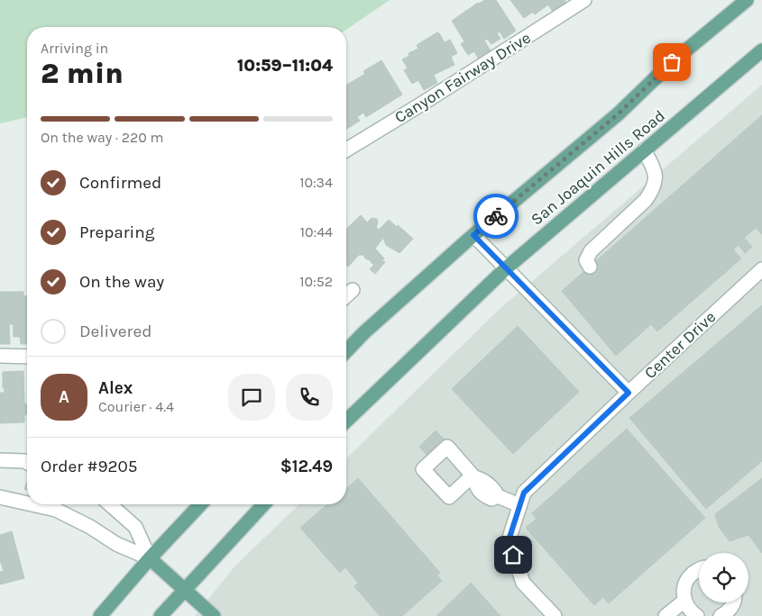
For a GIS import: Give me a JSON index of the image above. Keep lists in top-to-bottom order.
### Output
{
  "streets": {
    "main road": ["San Joaquin Hills Road"],
    "street": ["Canyon Fairway Drive", "Center Drive"]
  },
  "page": {
    "heading": ["2 min", "Arriving in", "10:59–11:04"],
    "panel": [
      "Alex",
      "Courier · 4.4",
      "Order #9205",
      "$12.49"
    ],
    "bar": "On the way · 220 m",
    "list": [
      ["Confirmed", "10:34"],
      ["Preparing", "10:44"],
      ["On the way", "10:52"],
      "Delivered"
    ],
    "round": "A"
  }
}
